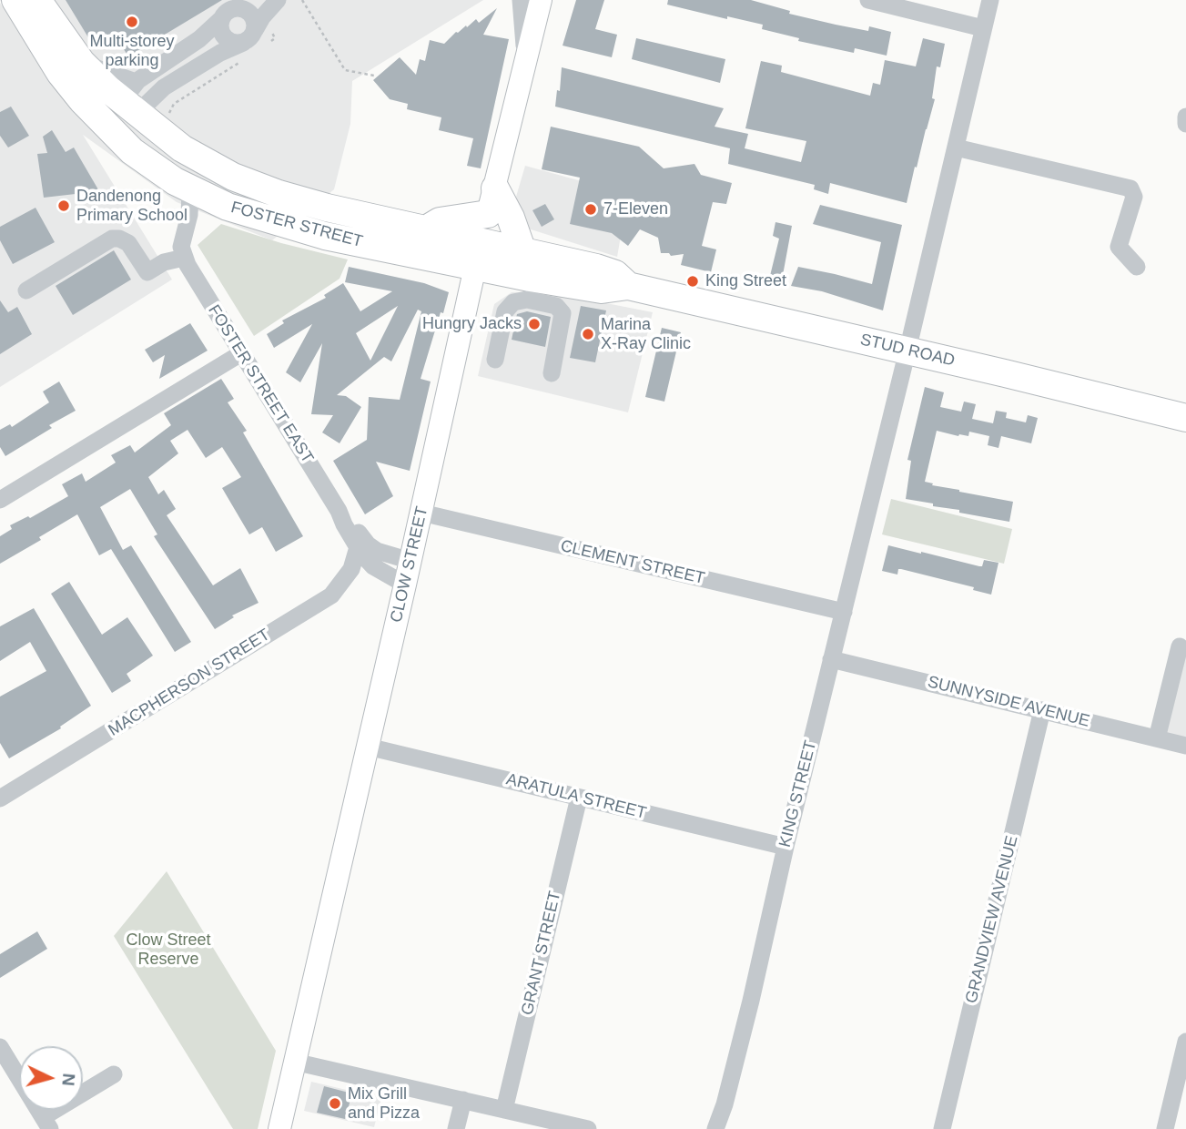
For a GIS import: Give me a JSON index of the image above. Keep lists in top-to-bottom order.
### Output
{
  "streets": {
    "highway": ["FOSTER STREET", "STUD ROAD"],
    "main road": ["CLOW STREET"],
    "street": [
      "FOSTER STREET EAST",
      "CLEMENT STREET",
      "MACPHERSON STREET",
      "SUNNYSIDE AVENUE",
      "KING STREET",
      "ARATULA STREET",
      "GRANDVIEW AVENUE",
      "GRANT STREET"
    ]
  },
  "crossings": [
    ["FOSTER STREET", "STUD ROAD"],
    ["FOSTER STREET", "CLOW STREET"],
    ["STUD ROAD", "CLOW STREET"],
    ["STUD ROAD", "KING STREET"],
    ["FOSTER STREET EAST", "CLOW STREET"],
    ["FOSTER STREET EAST", "MACPHERSON STREET"],
    ["CLEMENT STREET", "CLOW STREET"],
    ["CLEMENT STREET", "KING STREET"],
    ["CLOW STREET", "ARATULA STREET"],
    ["SUNNYSIDE AVENUE", "KING STREET"],
    ["SUNNYSIDE AVENUE", "GRANDVIEW AVENUE"],
    ["KING STREET", "ARATULA STREET"],
    ["ARATULA STREET", "GRANT STREET"]
  ],
  "parks": ["Clow Street Reserve"],
  "places": [
    "Multi-storey parking",
    "Dandenong Primary School",
    "7-Eleven",
    "King Street",
    "Hungry Jacks",
    "Marina X-Ray Clinic",
    "Mix Grill and Pizza"
  ],
  "north": "right"
}
